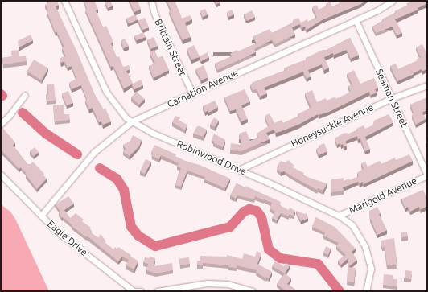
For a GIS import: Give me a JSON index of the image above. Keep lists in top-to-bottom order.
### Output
{
  "streets": {
    "street": [
      "Brittain Street",
      "Carnation Avenue",
      "Seaman Street",
      "Honeysuckle Avenue",
      "Robinwood Drive",
      "Marigold Avenue",
      "Eagle Drive"
    ]
  },
  "crossings": [
    ["Brittain Street", "Carnation Avenue"],
    ["Carnation Avenue", "Seaman Street"],
    ["Carnation Avenue", "Robinwood Drive"],
    ["Carnation Avenue", "Eagle Drive"],
    ["Seaman Street", "Honeysuckle Avenue"],
    ["Seaman Street", "Marigold Avenue"],
    ["Honeysuckle Avenue", "Robinwood Drive"],
    ["Robinwood Drive", "Marigold Avenue"]
  ]
}
